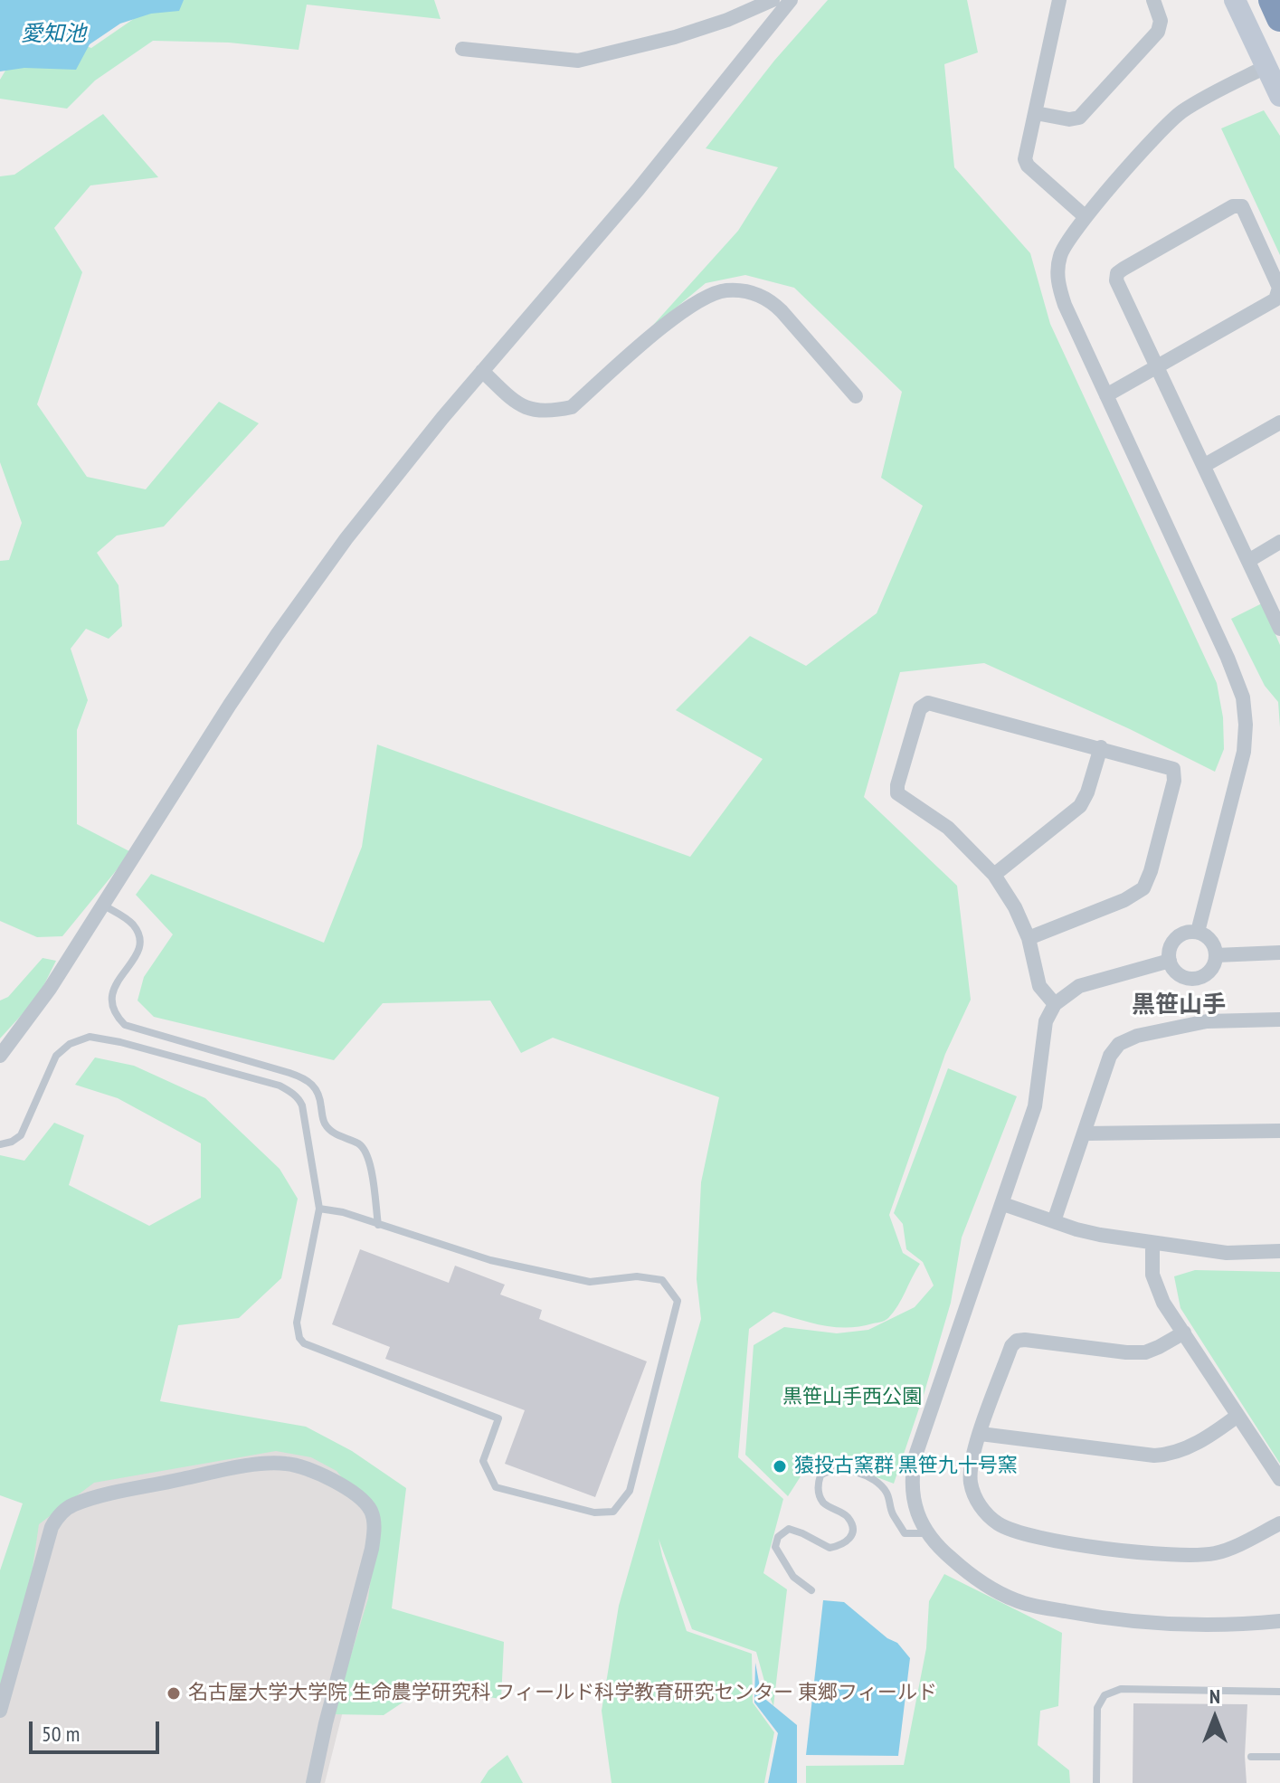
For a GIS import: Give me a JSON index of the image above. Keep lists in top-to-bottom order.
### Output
{
  "districts": ["黒笹山手"],
  "water": ["愛知池"],
  "parks": ["黒笹山手西公園"],
  "places": ["猿投古窯群 黒笹九十号窯", "名古屋大学大学院 生命農学研究科 フィールド科学教育研究センター 東郷フィールド"],
  "scale_bar": "50 m",
  "north": "top"
}
